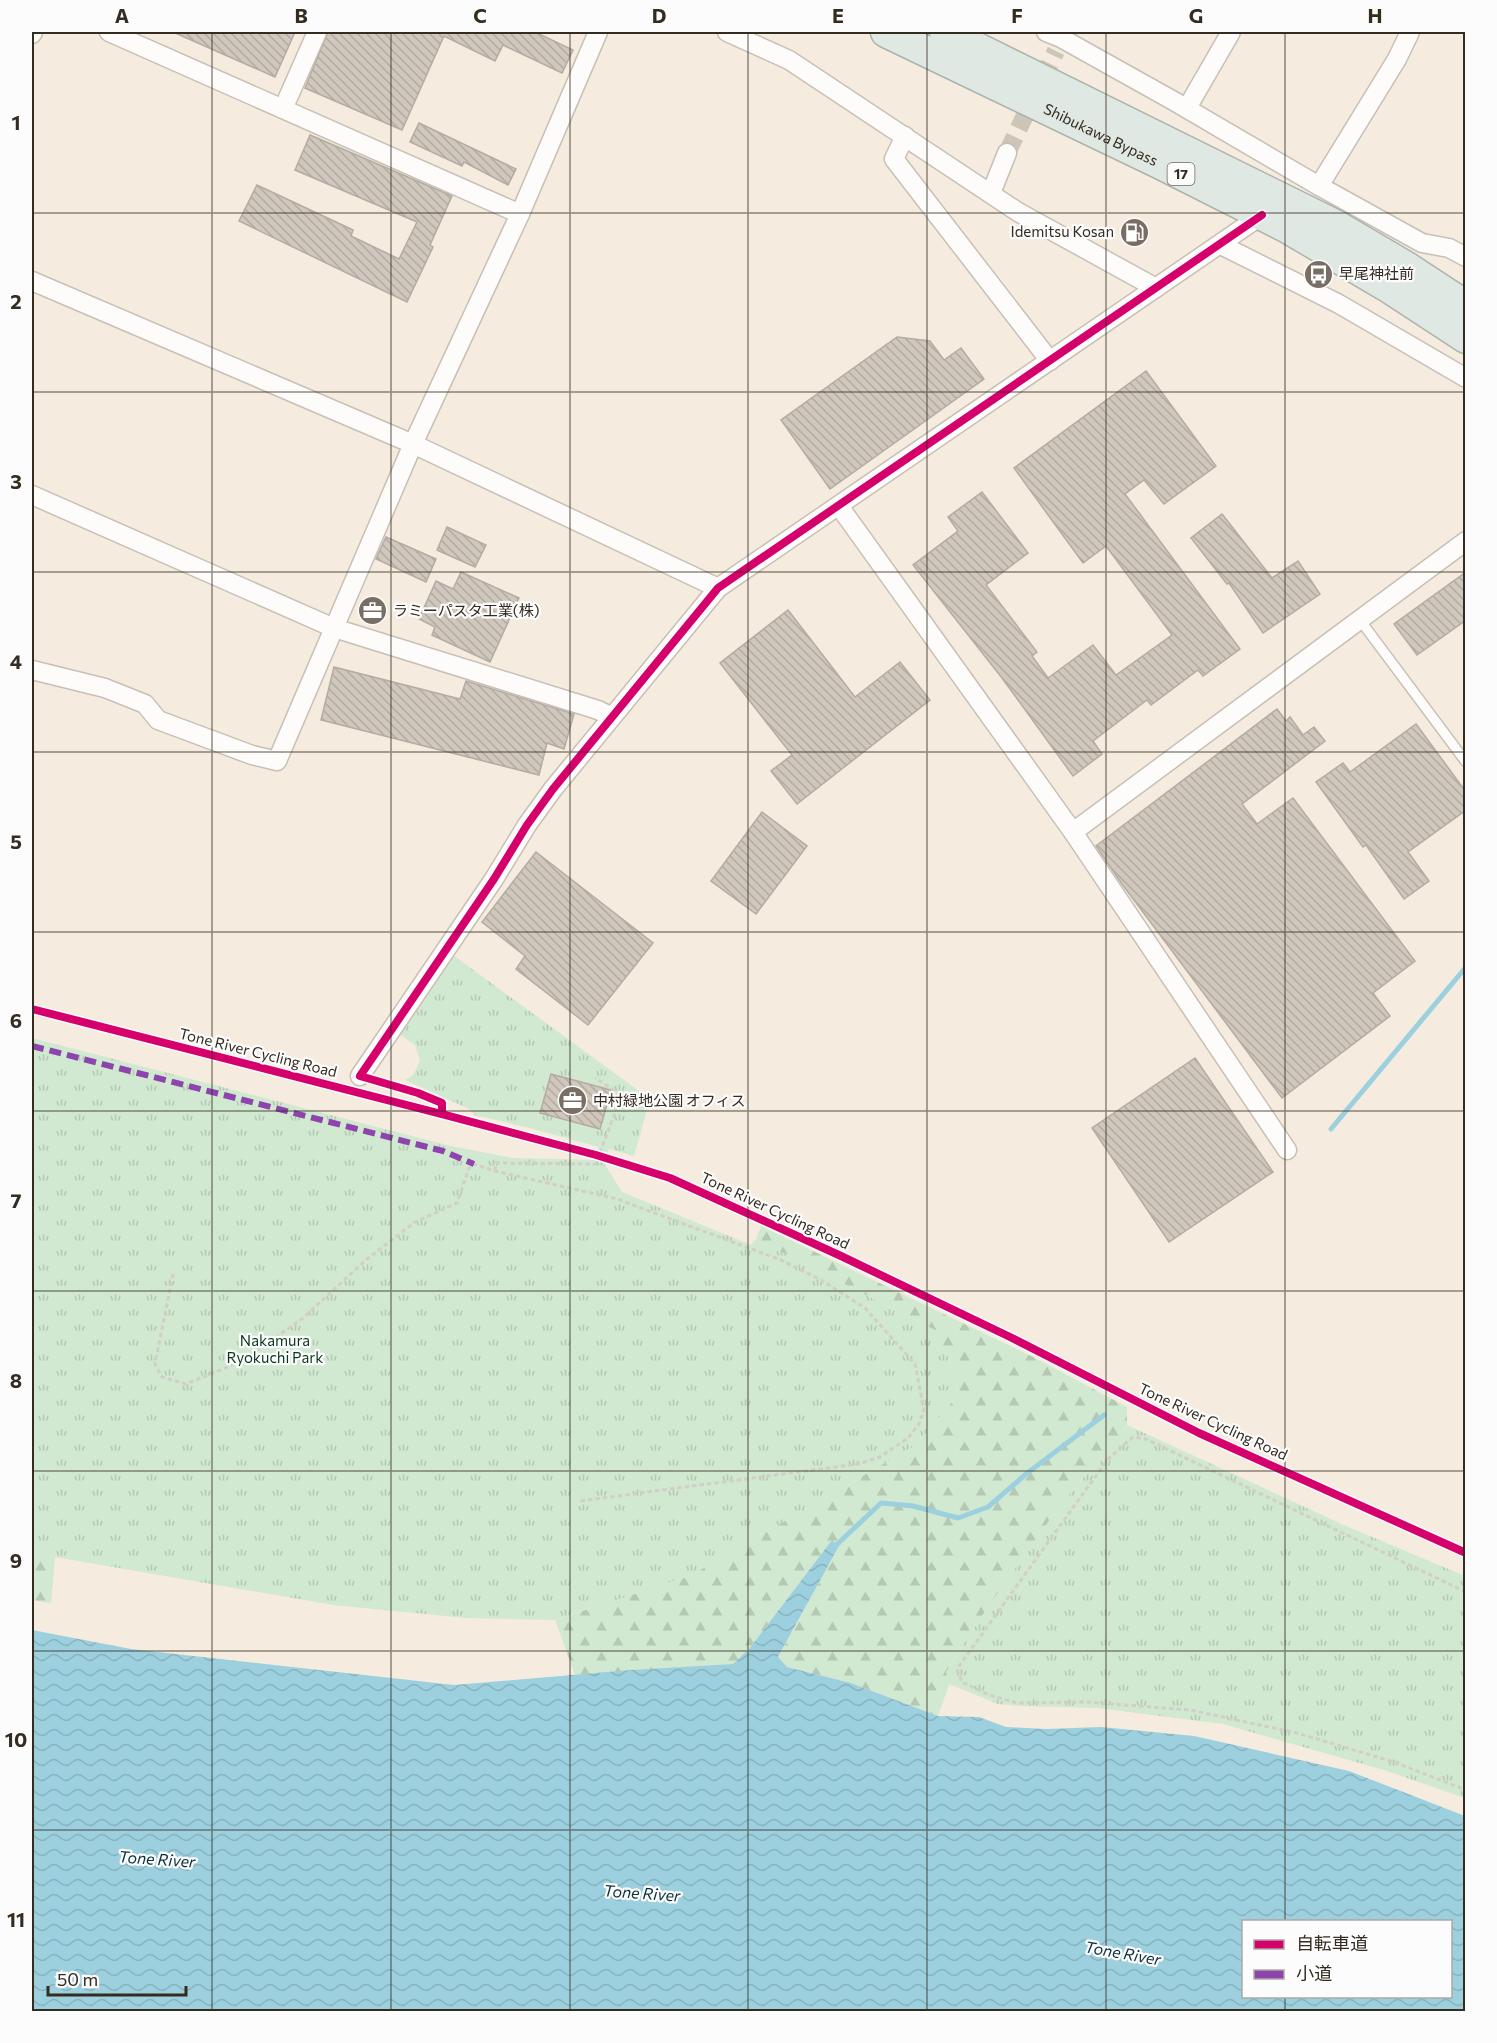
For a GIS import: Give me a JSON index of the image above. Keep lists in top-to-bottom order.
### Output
{
  "streets": {
    "highway": ["Shibukawa Bypass", "17"],
    "cycle path": ["Tone River Cycling Road"]
  },
  "water": ["Tone River"],
  "parks": ["Nakamura Ryokuchi Park"],
  "places": {
    "fuel station": ["Idemitsu Kosan"],
    "bus stop": ["早尾神社前"],
    "office": ["ラミーパスタ工業(株)", "中村緑地公園 オフィス"]
  },
  "legend": ["自転車道", "小道"],
  "scale_bar": "50 m",
  "grid": {
    "columns": [
      "A",
      "B",
      "C",
      "D",
      "E",
      "F",
      "G",
      "H"
    ],
    "rows": [
      "1",
      "2",
      "3",
      "4",
      "5",
      "6",
      "7",
      "8",
      "9",
      "10",
      "11"
    ]
  }
}
